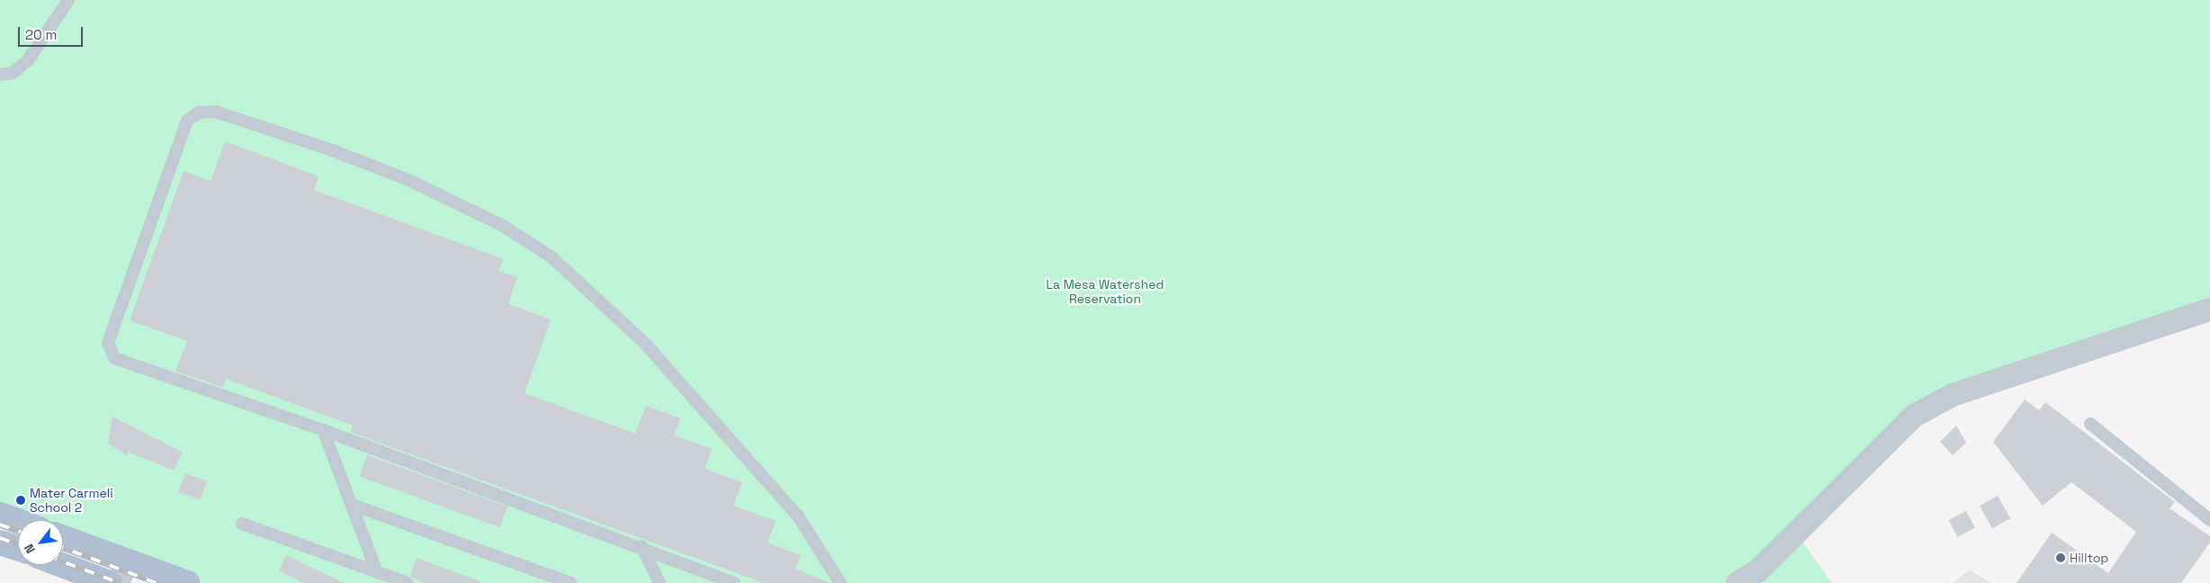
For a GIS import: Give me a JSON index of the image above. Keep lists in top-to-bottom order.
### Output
{
  "parks": ["La Mesa Watershed Reservation"],
  "places": ["Mater Carmeli School 2", "Hilltop"],
  "scale_bar": "20 m",
  "north": "bottom left"
}
